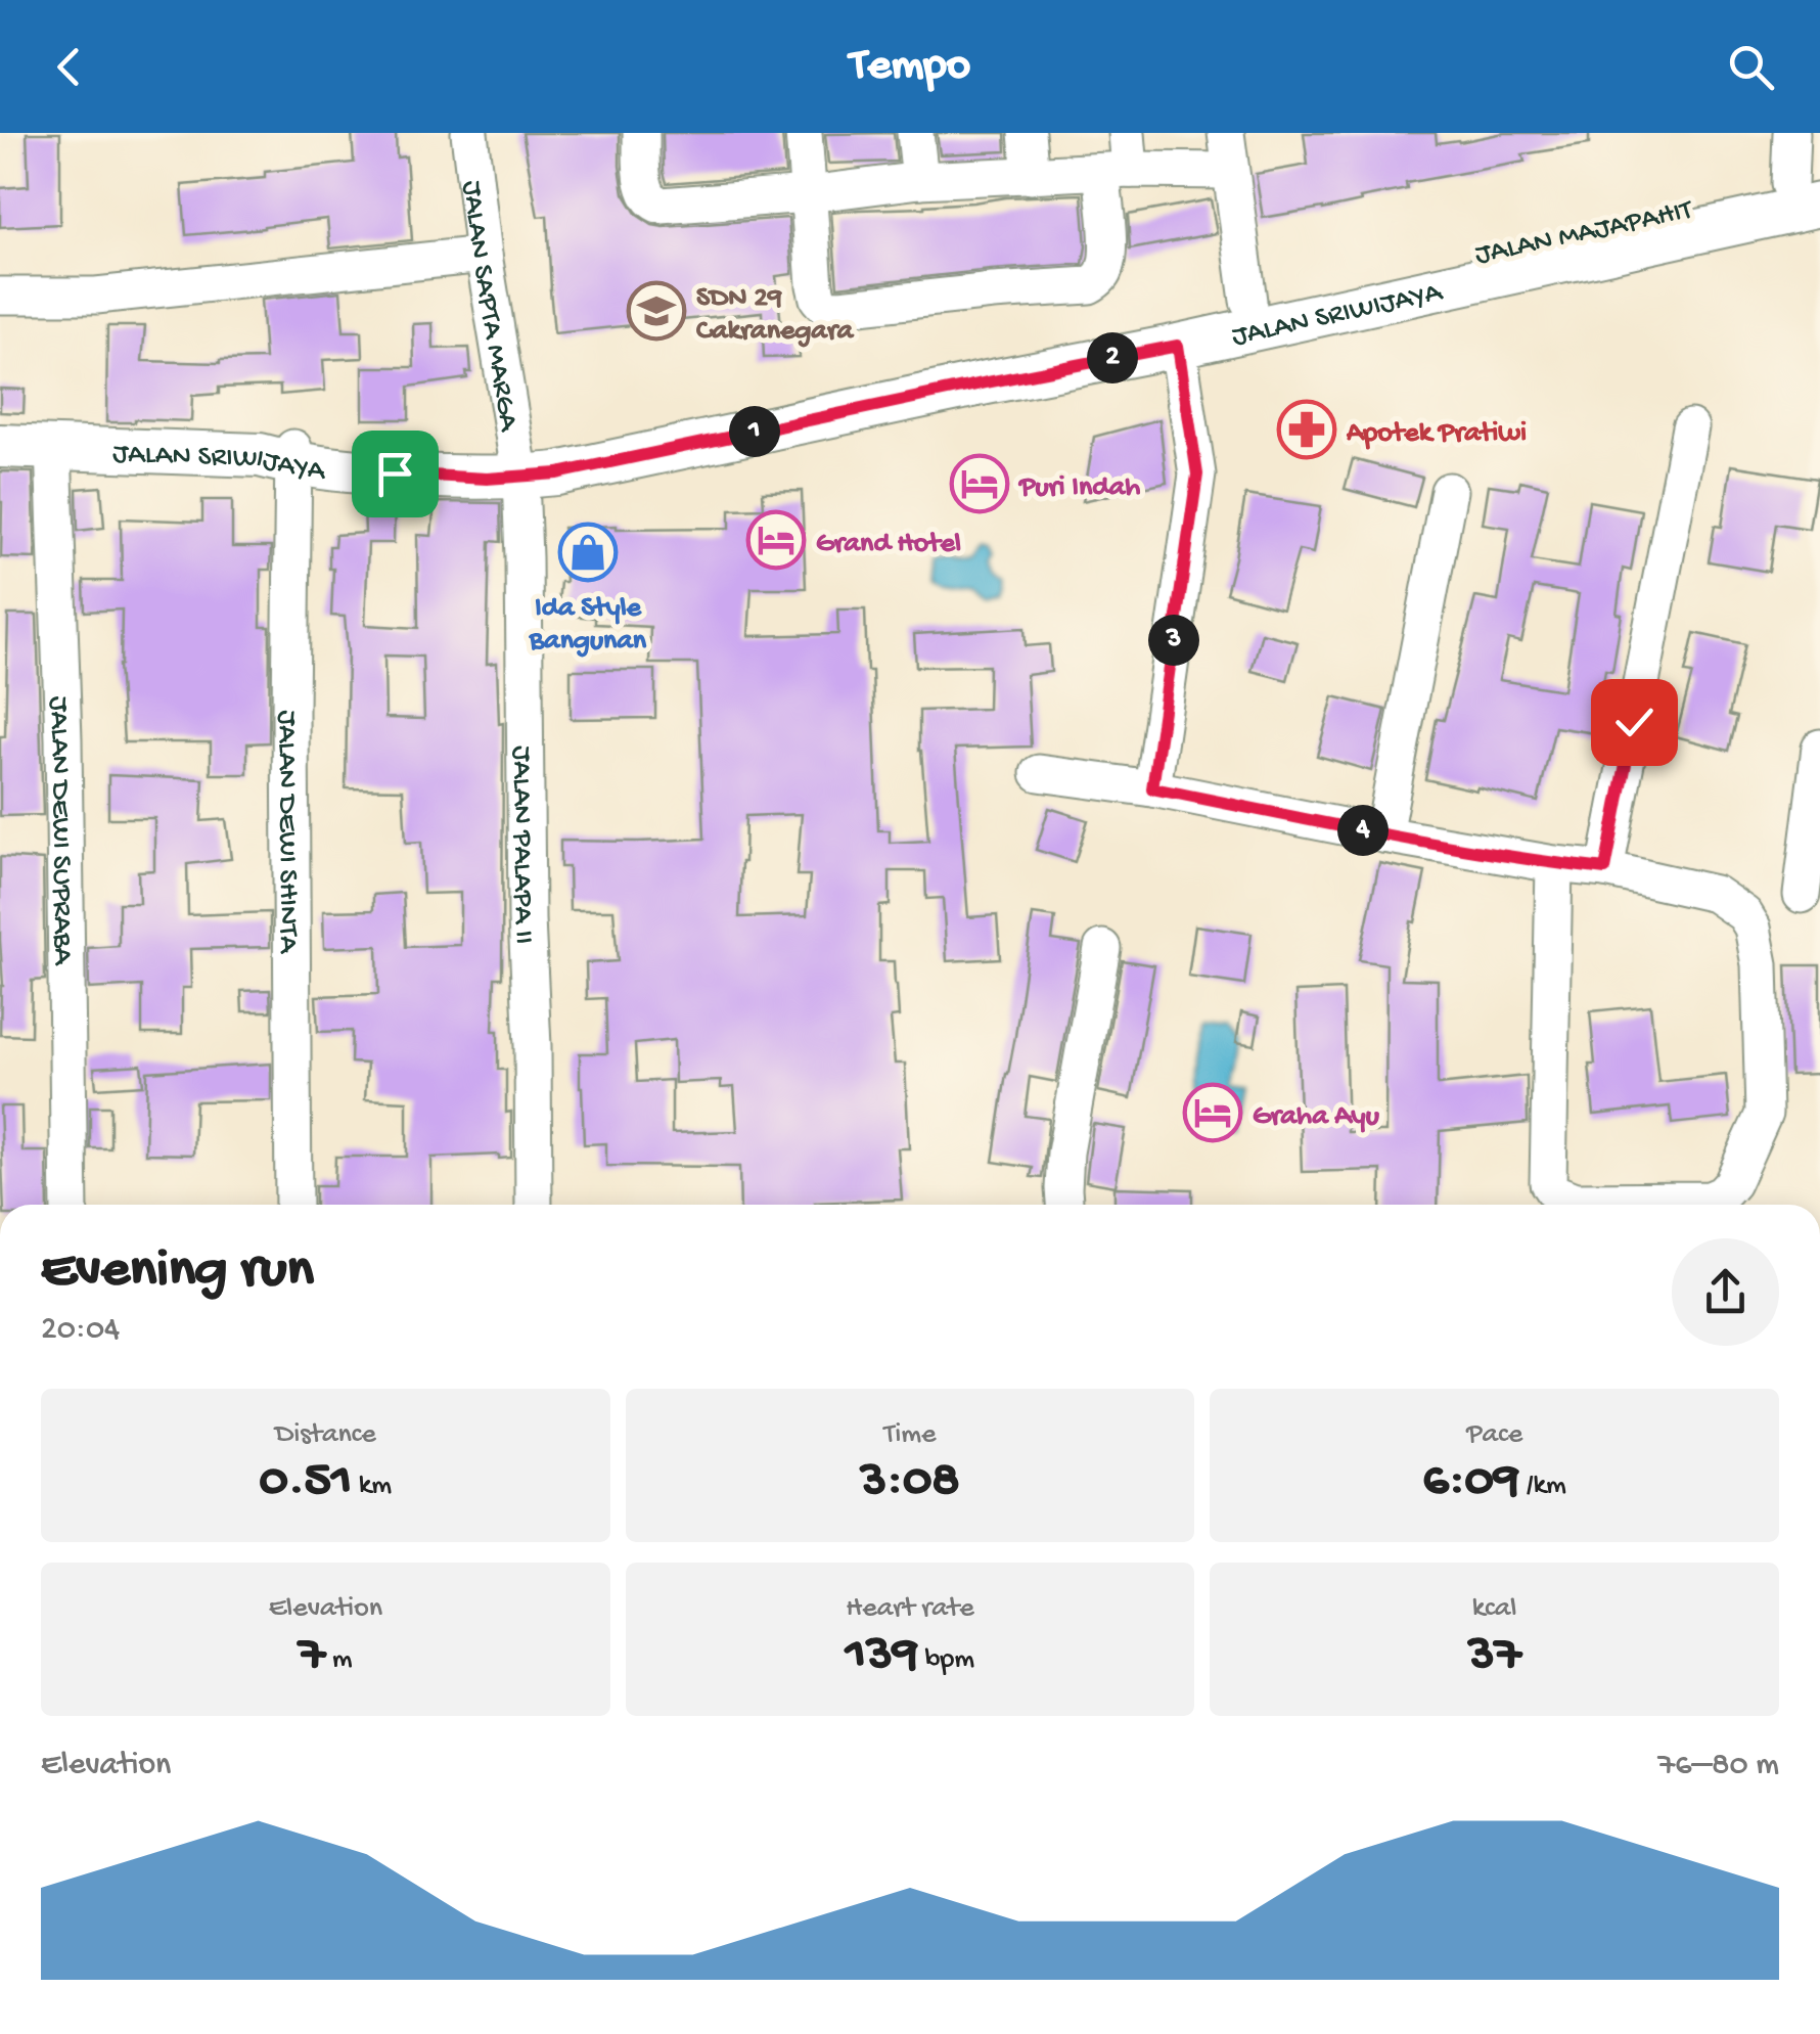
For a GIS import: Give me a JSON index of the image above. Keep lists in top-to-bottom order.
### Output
{
  "streets": {
    "main road": ["JALAN MAJAPAHIT", "JALAN SRIWIJAYA"],
    "street": [
      "JALAN SAPTA MARGA",
      "JALAN DEWI SUPRABA",
      "JALAN DEWI SHINTA",
      "JALAN PALAPA II"
    ]
  },
  "crossings": [
    ["JALAN MAJAPAHIT", "JALAN SAPTA MARGA"],
    ["JALAN MAJAPAHIT", "JALAN SRIWIJAYA"],
    ["JALAN MAJAPAHIT", "JALAN DEWI SHINTA"],
    ["JALAN MAJAPAHIT", "JALAN PALAPA II"],
    ["JALAN SAPTA MARGA", "JALAN SRIWIJAYA"],
    ["JALAN SAPTA MARGA", "JALAN PALAPA II"],
    ["JALAN SRIWIJAYA", "JALAN DEWI SUPRABA"],
    ["JALAN SRIWIJAYA", "JALAN DEWI SHINTA"],
    ["JALAN SRIWIJAYA", "JALAN PALAPA II"]
  ],
  "places": {
    "school or university": ["SDN 29 Cakranegara"],
    "pharmacy": ["Apotek Pratiwi"],
    "hotel": ["Puri Indah", "Grand Hotel", "Graha Ayu"],
    "shop": ["Ida Style Bangunan"]
  },
  "page": {
    "header": "Tempo",
    "pins": [
      "2",
      "1",
      "3",
      "4"
    ],
    "heading": ["Evening run", "20:04"],
    "stats": [
      ["Distance", "0.51 km"],
      ["Time", "3:08"],
      ["Pace", "6:09 /km"],
      ["Elevation", "7 m"],
      ["Heart rate", "139 bpm"],
      ["kcal", "37"]
    ],
    "chart": ["Elevation", "76–80 m"]
  }
}
